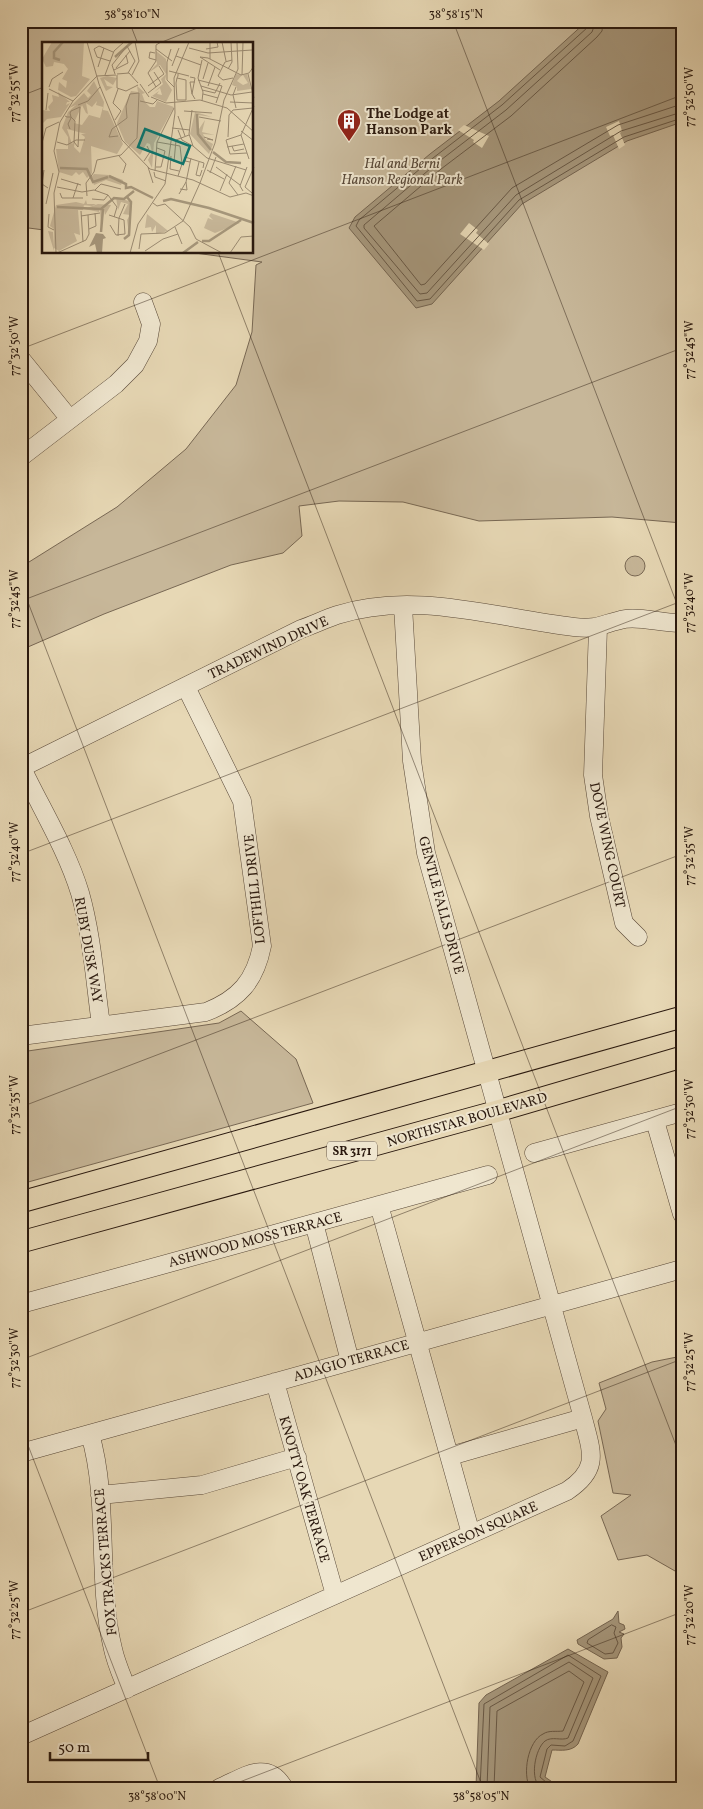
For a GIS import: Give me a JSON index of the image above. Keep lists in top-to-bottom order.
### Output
{
  "streets": {
    "main road": ["NORTHSTAR BOULEVARD", "SR 3171"],
    "street": [
      "TRADEWIND DRIVE",
      "DOVE WING COURT",
      "LOFTHILL DRIVE",
      "GENTLE FALLS DRIVE",
      "RUBY DUSK WAY",
      "ASHWOOD MOSS TERRACE",
      "ADAGIO TERRACE",
      "KNOTTY OAK TERRACE",
      "EPPERSON SQUARE",
      "FOX TRACKS TERRACE"
    ]
  },
  "crossings": [
    ["TRADEWIND DRIVE", "DOVE WING COURT"],
    ["TRADEWIND DRIVE", "LOFTHILL DRIVE"],
    ["TRADEWIND DRIVE", "GENTLE FALLS DRIVE"],
    ["TRADEWIND DRIVE", "RUBY DUSK WAY"],
    ["LOFTHILL DRIVE", "RUBY DUSK WAY"],
    ["GENTLE FALLS DRIVE", "NORTHSTAR BOULEVARD"],
    ["GENTLE FALLS DRIVE", "EPPERSON SQUARE"],
    ["NORTHSTAR BOULEVARD", "EPPERSON SQUARE"],
    ["ADAGIO TERRACE", "KNOTTY OAK TERRACE"],
    ["ADAGIO TERRACE", "EPPERSON SQUARE"],
    ["ADAGIO TERRACE", "FOX TRACKS TERRACE"],
    ["KNOTTY OAK TERRACE", "EPPERSON SQUARE"],
    ["EPPERSON SQUARE", "FOX TRACKS TERRACE"]
  ],
  "parks": ["Hal and Berni Hanson Regional Park"],
  "places": {
    "building": ["The Lodge at Hanson Park"]
  },
  "scale_bar": "50 m",
  "coordinates": [
    "38°58'10\"N",
    "38°58'15\"N",
    "77°32'55\"W",
    "77°32'50\"W",
    "77°32'45\"W",
    "77°32'40\"W",
    "77°32'35\"W",
    "77°32'30\"W",
    "77°32'25\"W",
    "77°32'20\"W",
    "38°58'00\"N",
    "38°58'05\"N"
  ]
}
